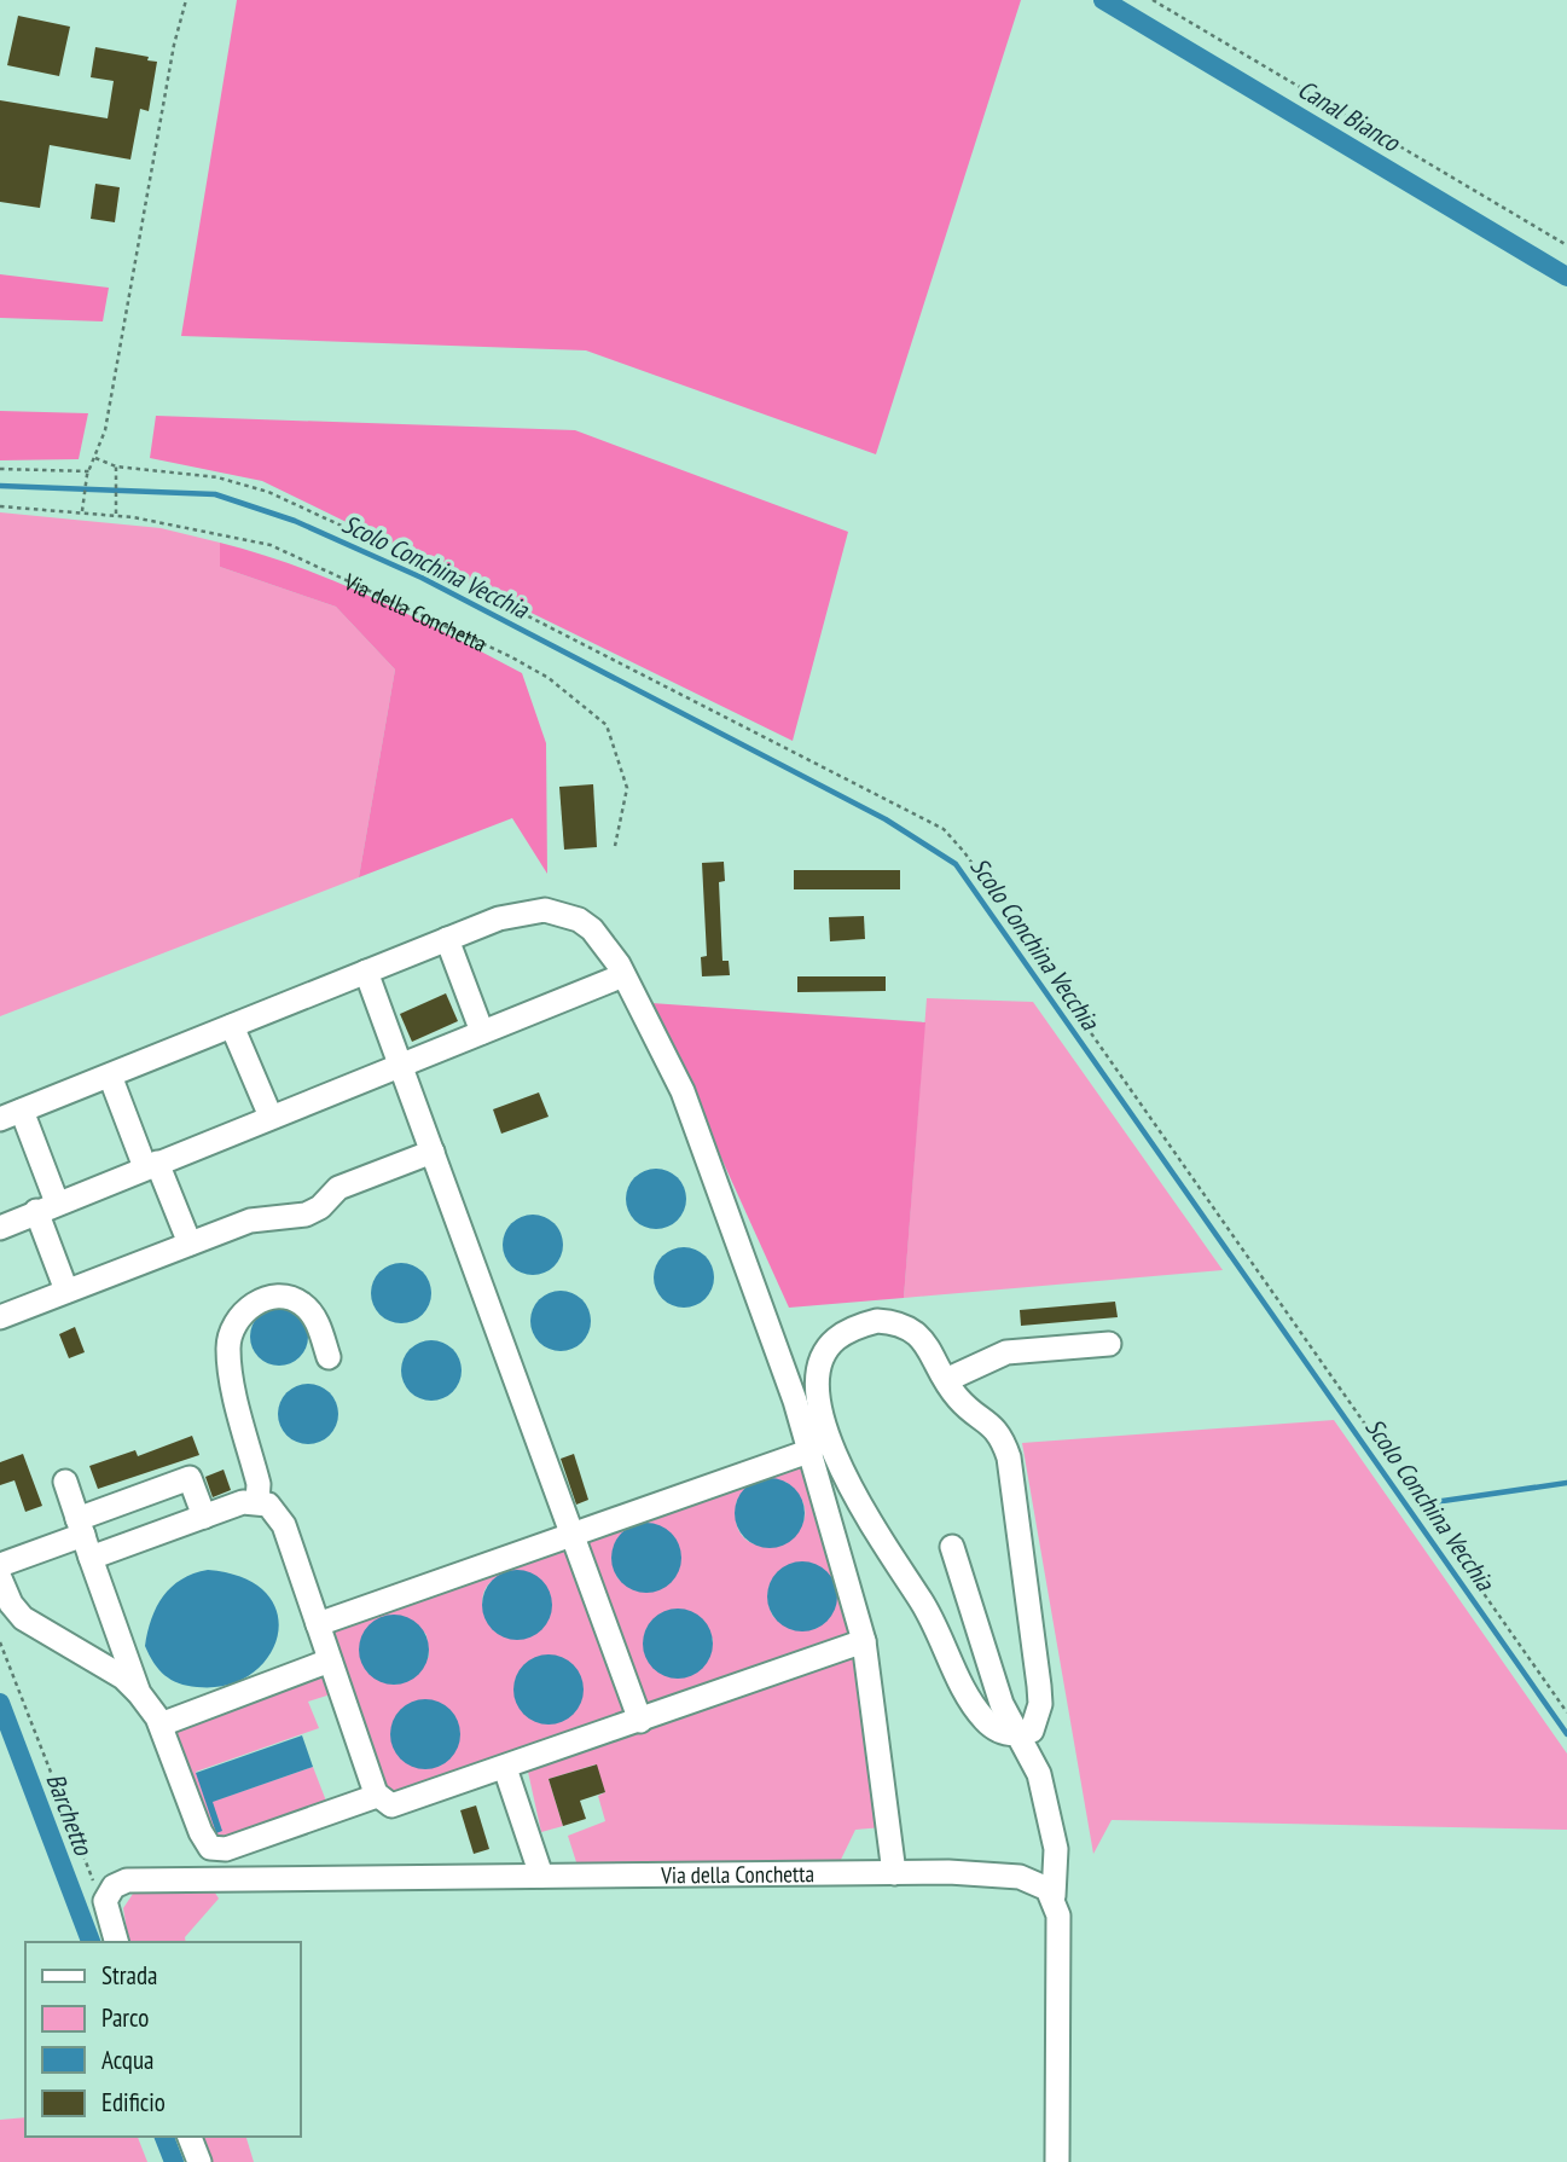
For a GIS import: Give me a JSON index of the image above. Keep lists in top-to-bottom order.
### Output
{
  "streets": {
    "street": ["Via della Conchetta"]
  },
  "water": ["Canal Bianco", "Scolo Conchina Vecchia", "Barchetto"],
  "legend": [
    "Strada",
    "Parco",
    "Acqua",
    "Edificio"
  ]
}
